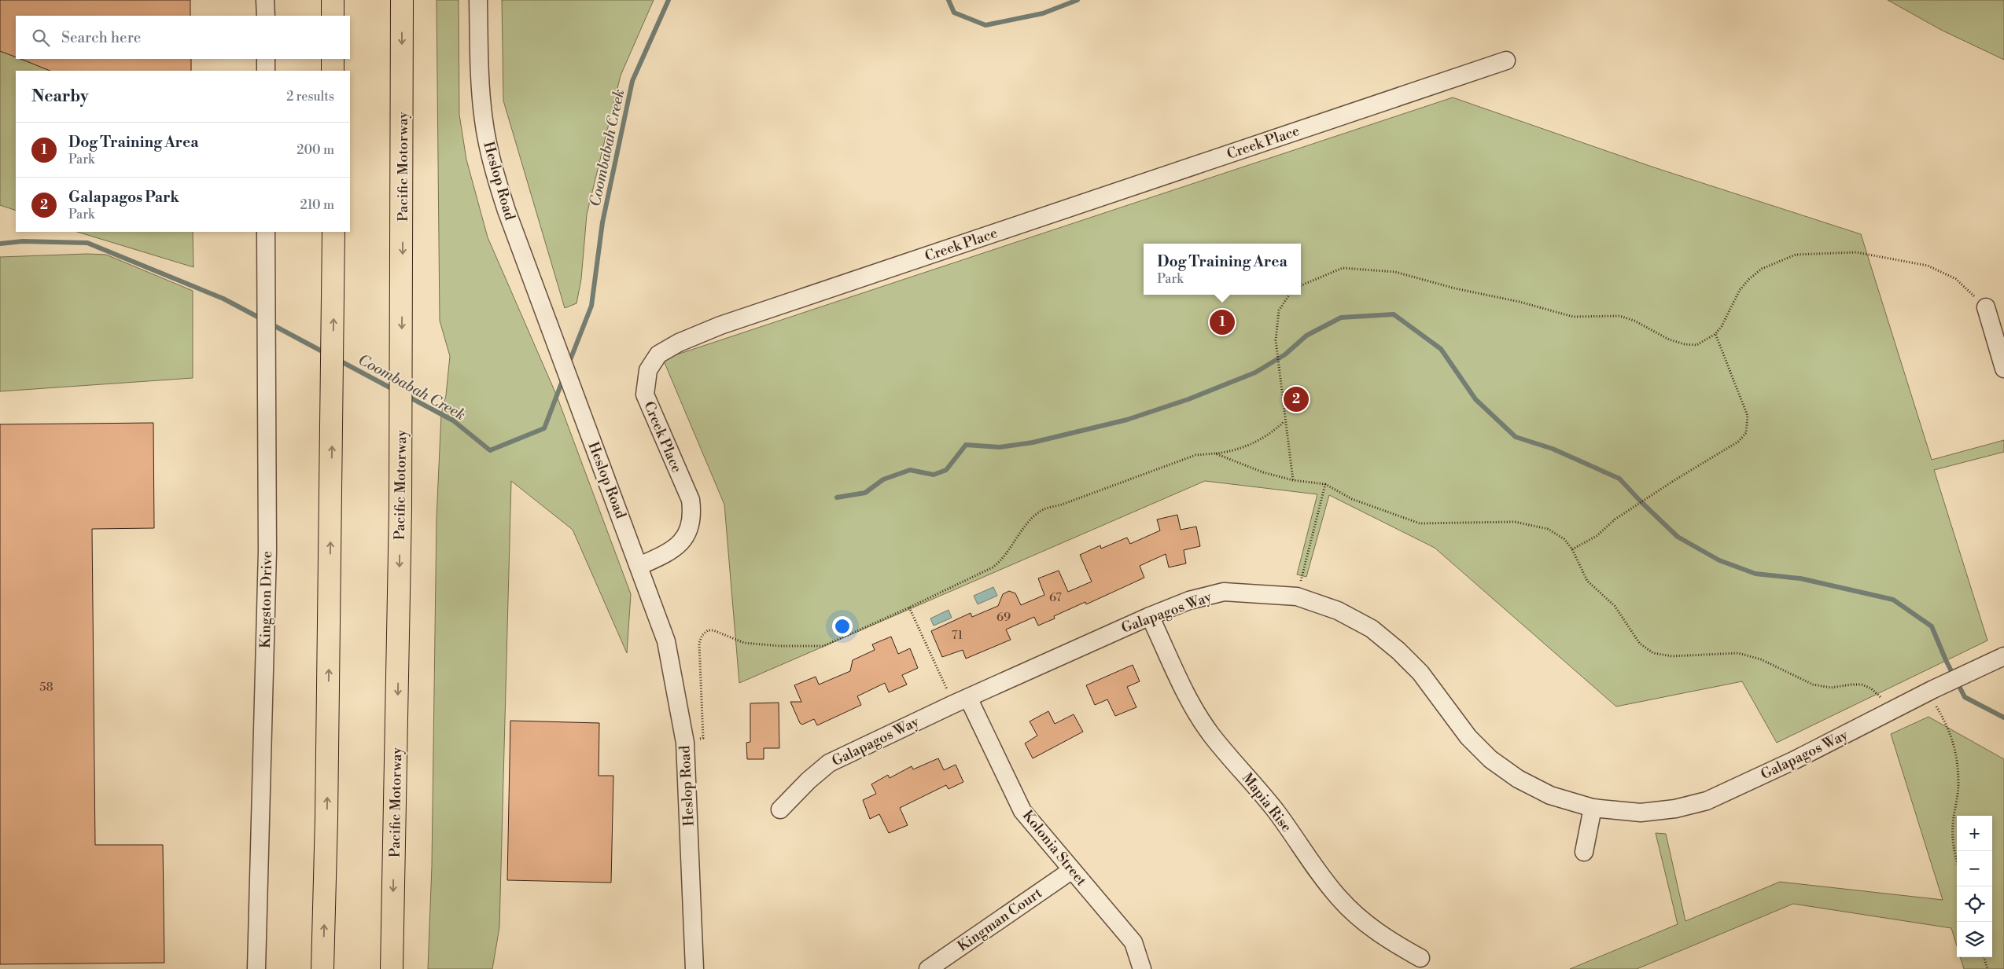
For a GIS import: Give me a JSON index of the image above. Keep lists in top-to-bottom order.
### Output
{
  "streets": {
    "highway": ["Pacific Motorway"],
    "street": [
      "Creek Place",
      "Heslop Road",
      "Kingston Drive",
      "Galapagos Way",
      "Mapia Rise",
      "Kolonia Street",
      "Kingman Court"
    ]
  },
  "crossings": [
    ["Creek Place", "Heslop Road"],
    ["Galapagos Way", "Mapia Rise"],
    ["Galapagos Way", "Kolonia Street"],
    ["Kolonia Street", "Kingman Court"]
  ],
  "water": ["Coombabah Creek"],
  "house_numbers": [
    "67",
    "69",
    "71",
    "58"
  ],
  "page": {
    "search": "Search here",
    "heading": ["Nearby", "2 results"],
    "list": [
      {
        "mark": "1",
        "name": "Dog Training Area",
        "note": "Park",
        "value": "200 m"
      },
      {
        "mark": "2",
        "name": "Galapagos Park",
        "note": "Park",
        "value": "210 m"
      }
    ],
    "popup": ["Dog Training Area", "Park"],
    "pins": ["1", "2"],
    "map_buttons": ["+", "−"]
  }
}
